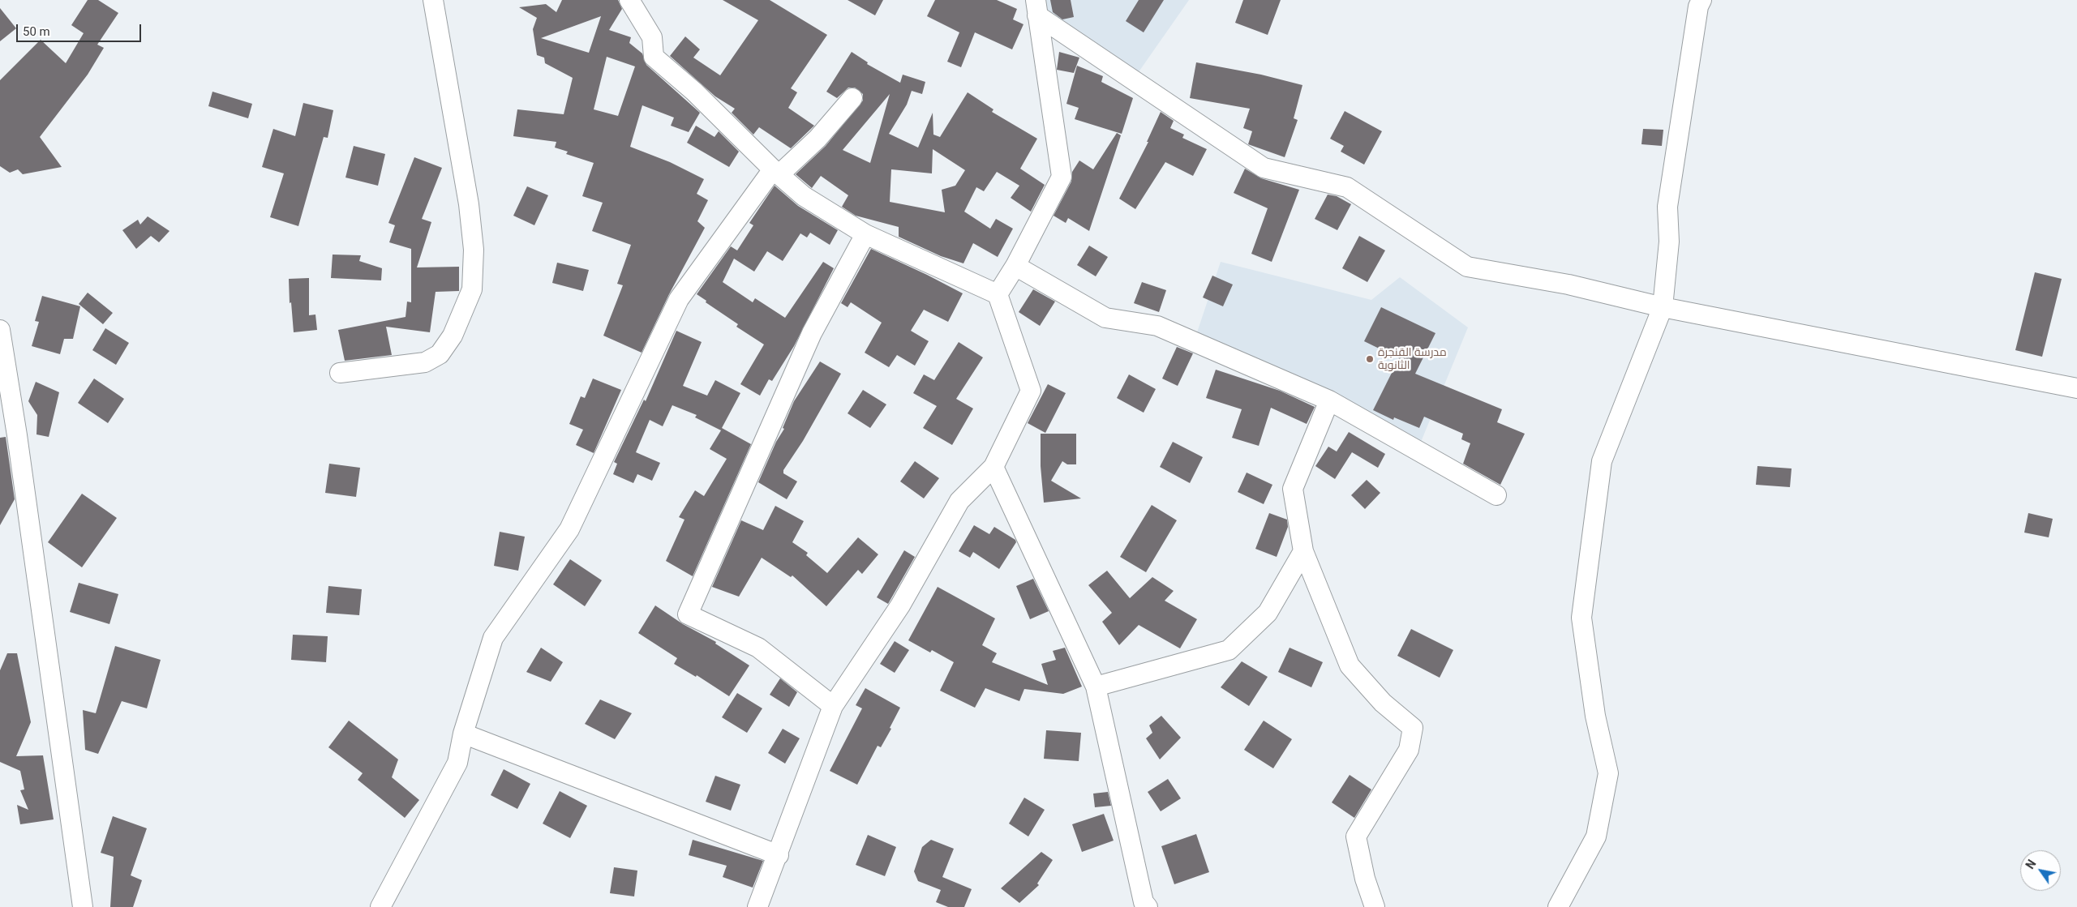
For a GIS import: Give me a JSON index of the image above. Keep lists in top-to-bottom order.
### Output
{
  "places": ["مدرسة القنجرة الثانوية"],
  "scale_bar": "50 m",
  "north": "top left"
}
